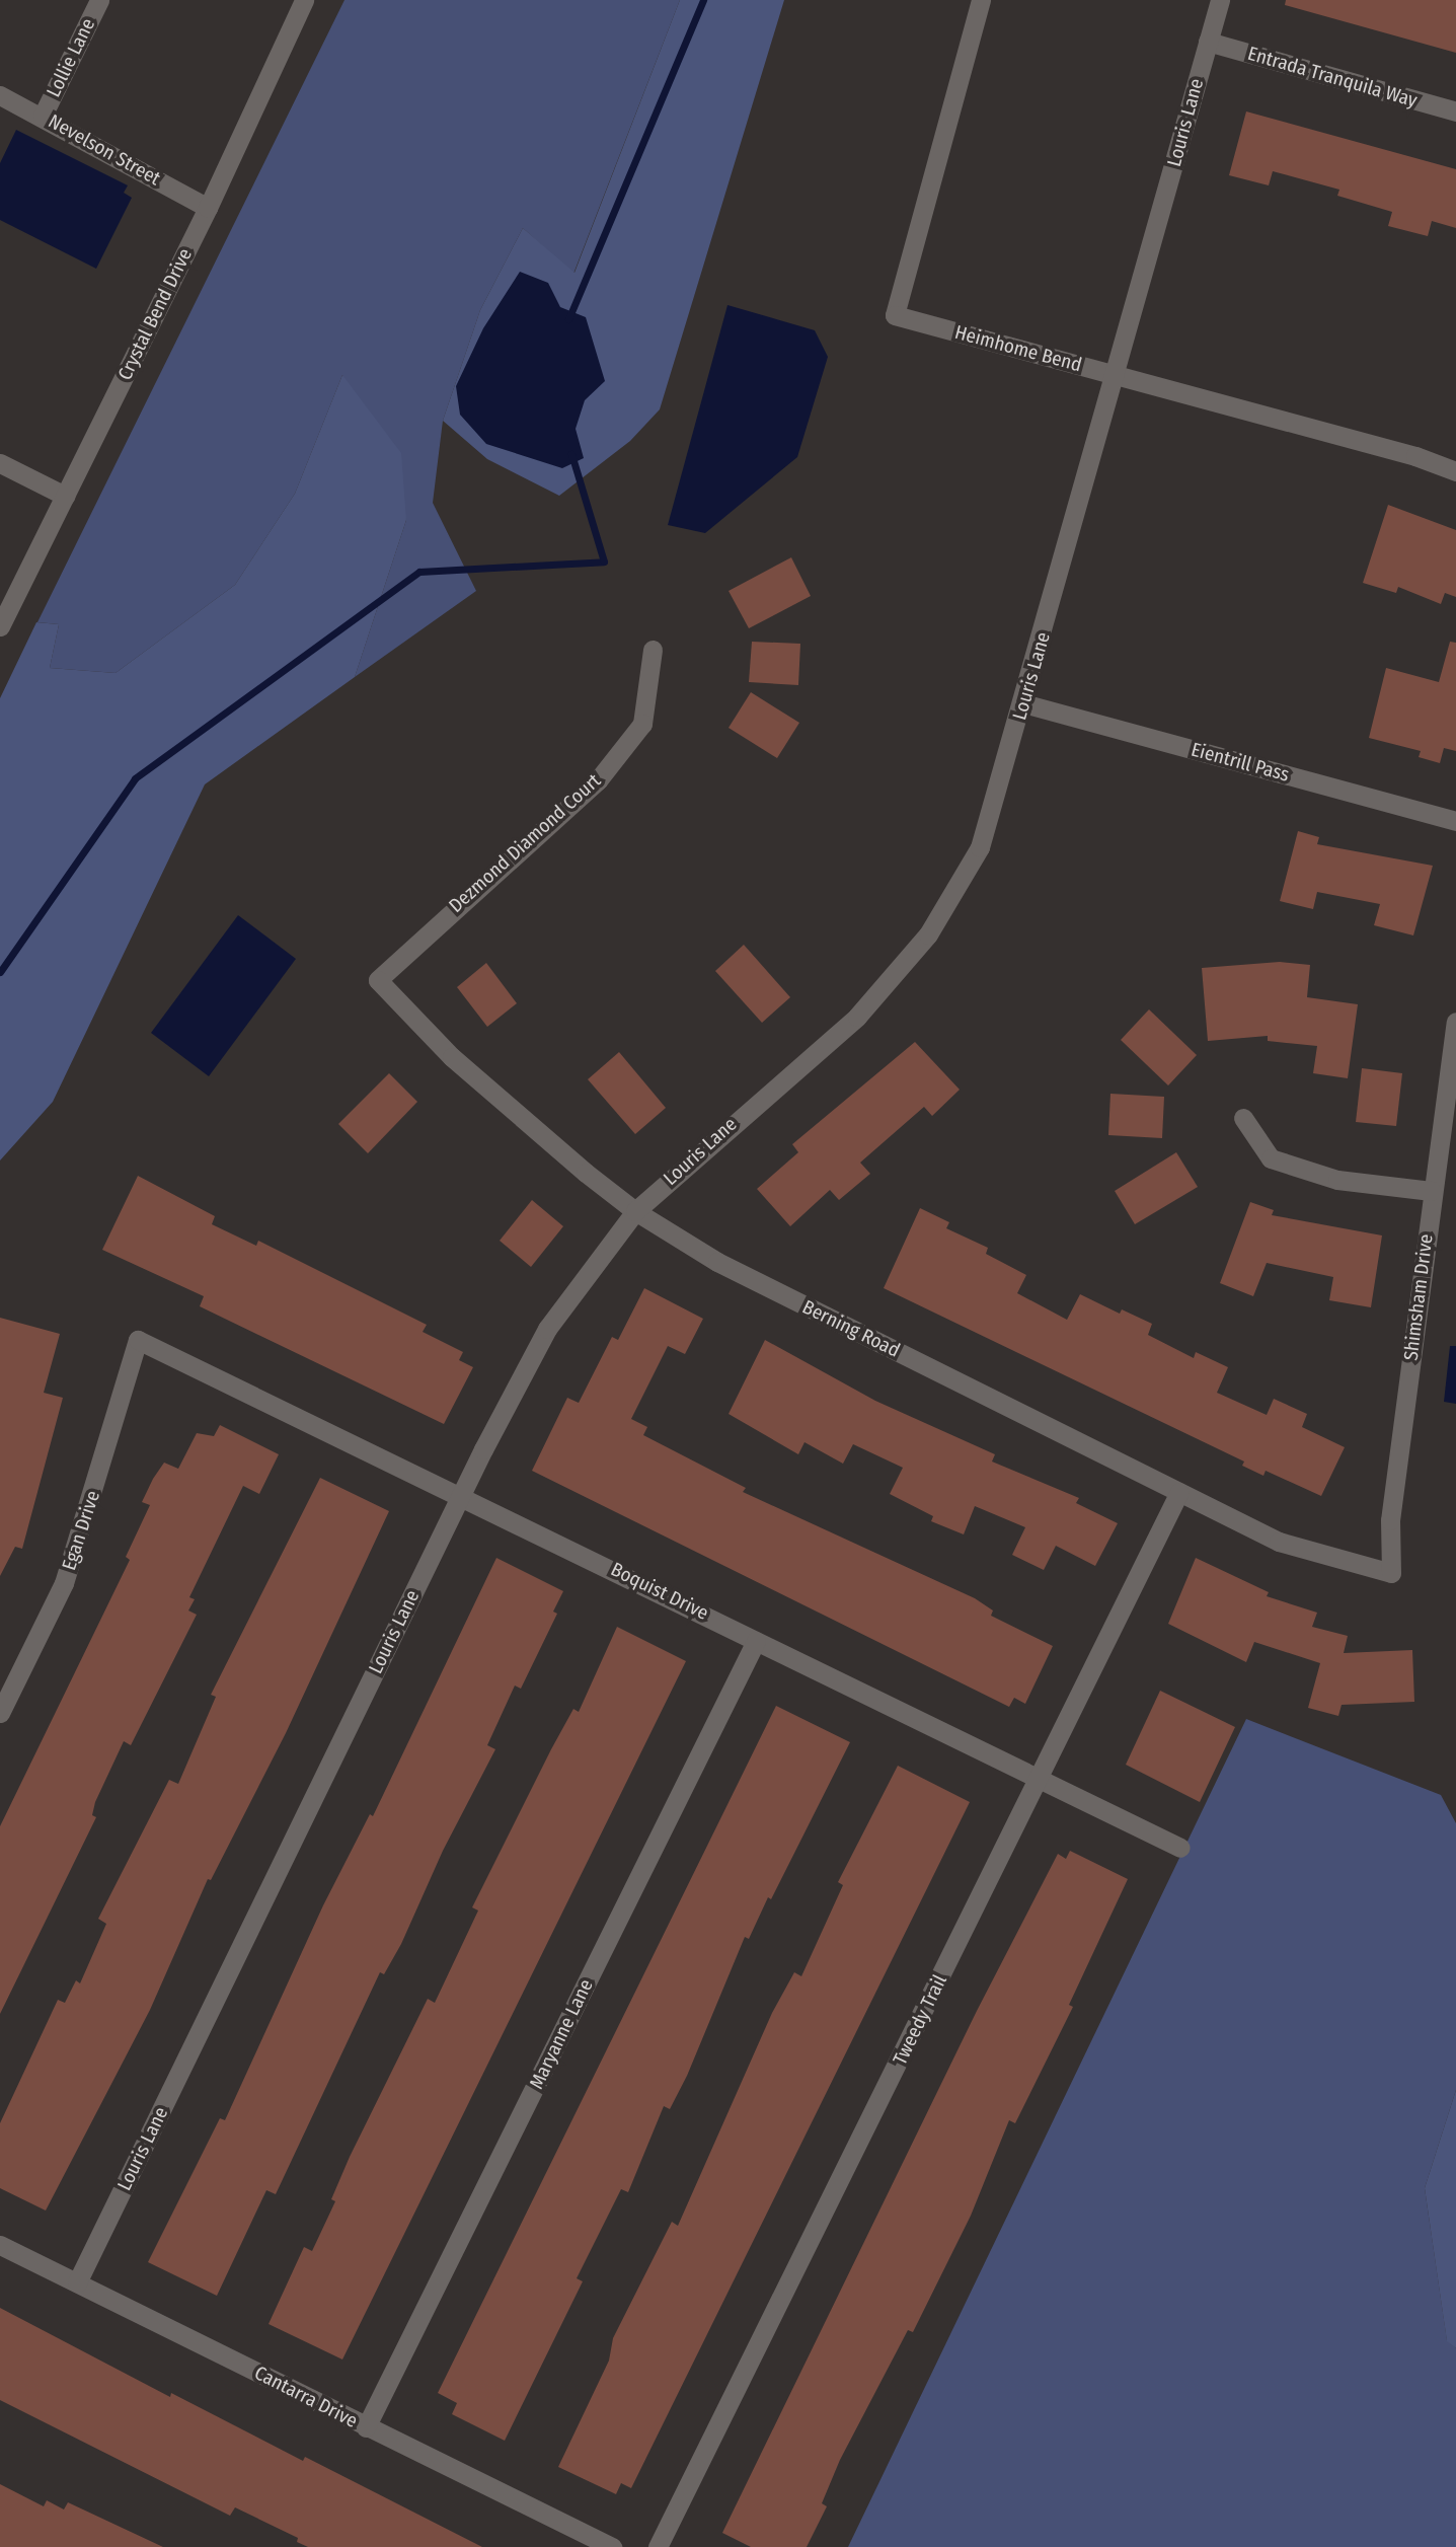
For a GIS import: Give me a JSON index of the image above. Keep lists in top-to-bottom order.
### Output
{
  "streets": {
    "street": [
      "Lollie Lane",
      "Entrada Tranquila Way",
      "Louris Lane",
      "Nevelson Street",
      "Crystal Bend Drive",
      "Heimhome Bend",
      "Eientrill Pass",
      "Dezmond Diamond Court",
      "Shimsham Drive",
      "Berning Road",
      "Egan Drive",
      "Boquist Drive",
      "Tweedy Trail",
      "Maryanne Lane",
      "Cantarra Drive"
    ]
  },
  "crossings": [
    ["Lollie Lane", "Nevelson Street"],
    ["Entrada Tranquila Way", "Louris Lane"],
    ["Louris Lane", "Heimhome Bend"],
    ["Louris Lane", "Eientrill Pass"],
    ["Louris Lane", "Berning Road"],
    ["Louris Lane", "Boquist Drive"],
    ["Louris Lane", "Cantarra Drive"],
    ["Nevelson Street", "Crystal Bend Drive"],
    ["Dezmond Diamond Court", "Berning Road"],
    ["Shimsham Drive", "Berning Road"],
    ["Berning Road", "Tweedy Trail"],
    ["Egan Drive", "Boquist Drive"],
    ["Boquist Drive", "Tweedy Trail"],
    ["Boquist Drive", "Maryanne Lane"],
    ["Maryanne Lane", "Cantarra Drive"]
  ]
}
